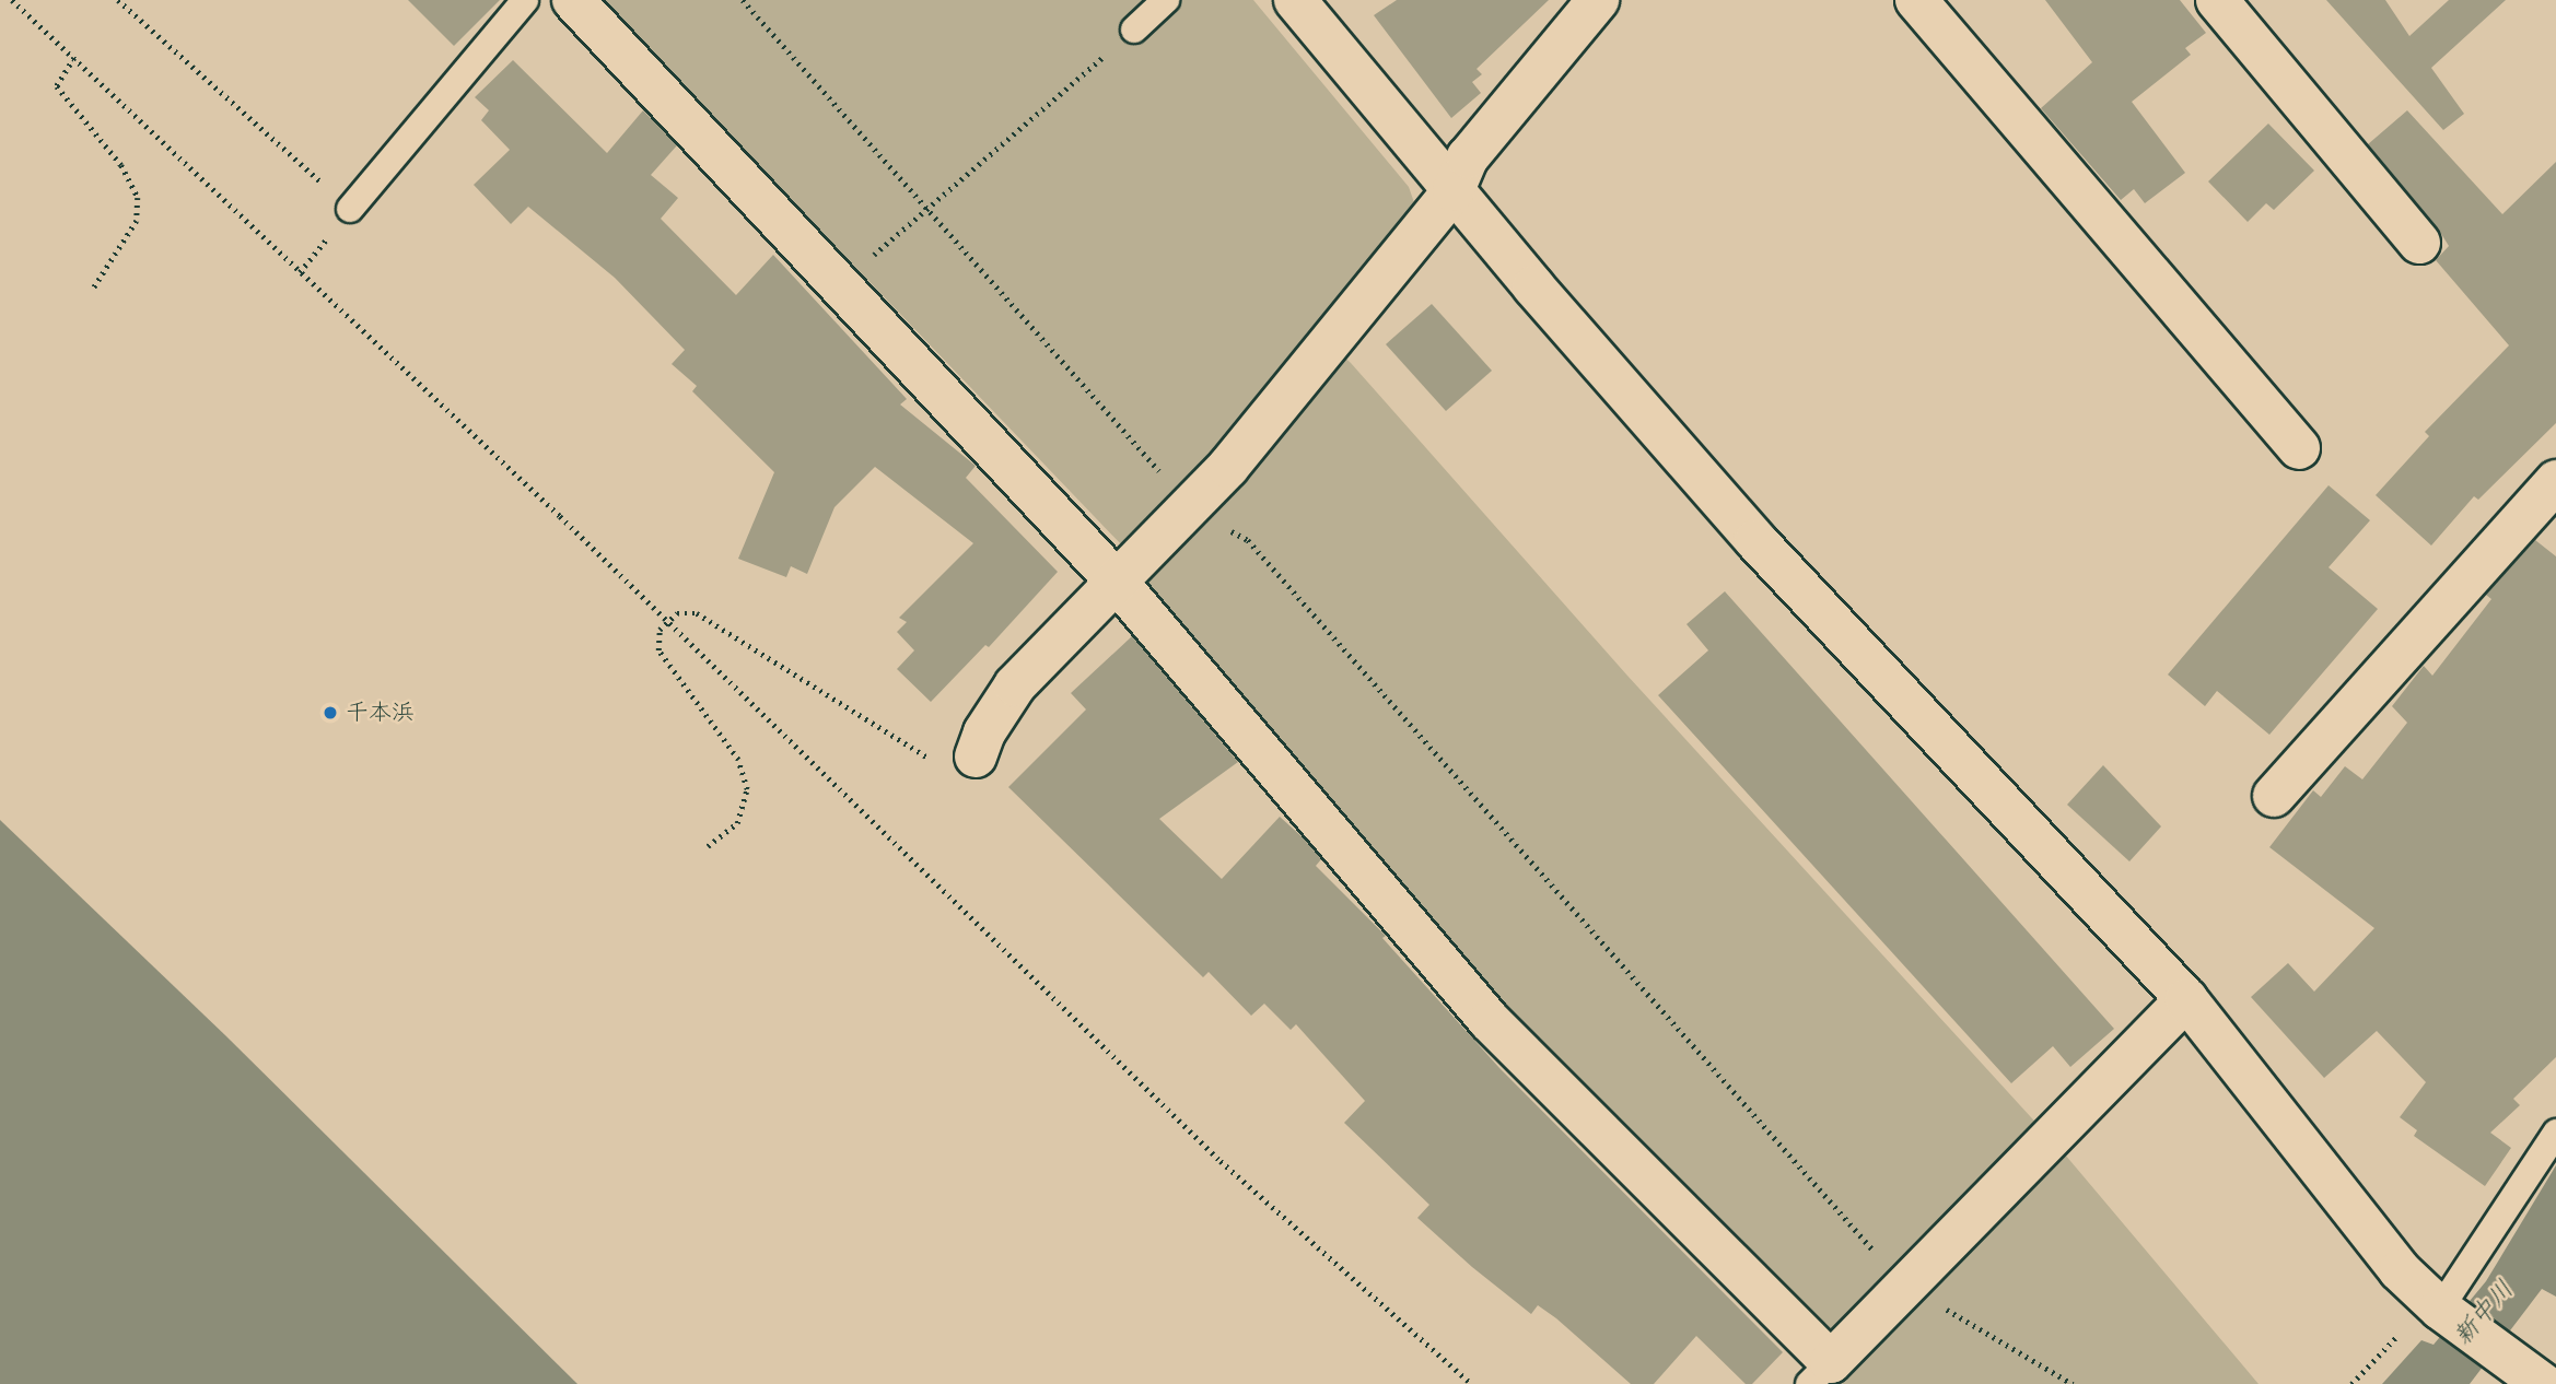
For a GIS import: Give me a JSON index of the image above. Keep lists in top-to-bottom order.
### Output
{
  "water": ["新中川"],
  "places": ["千本浜"]
}
